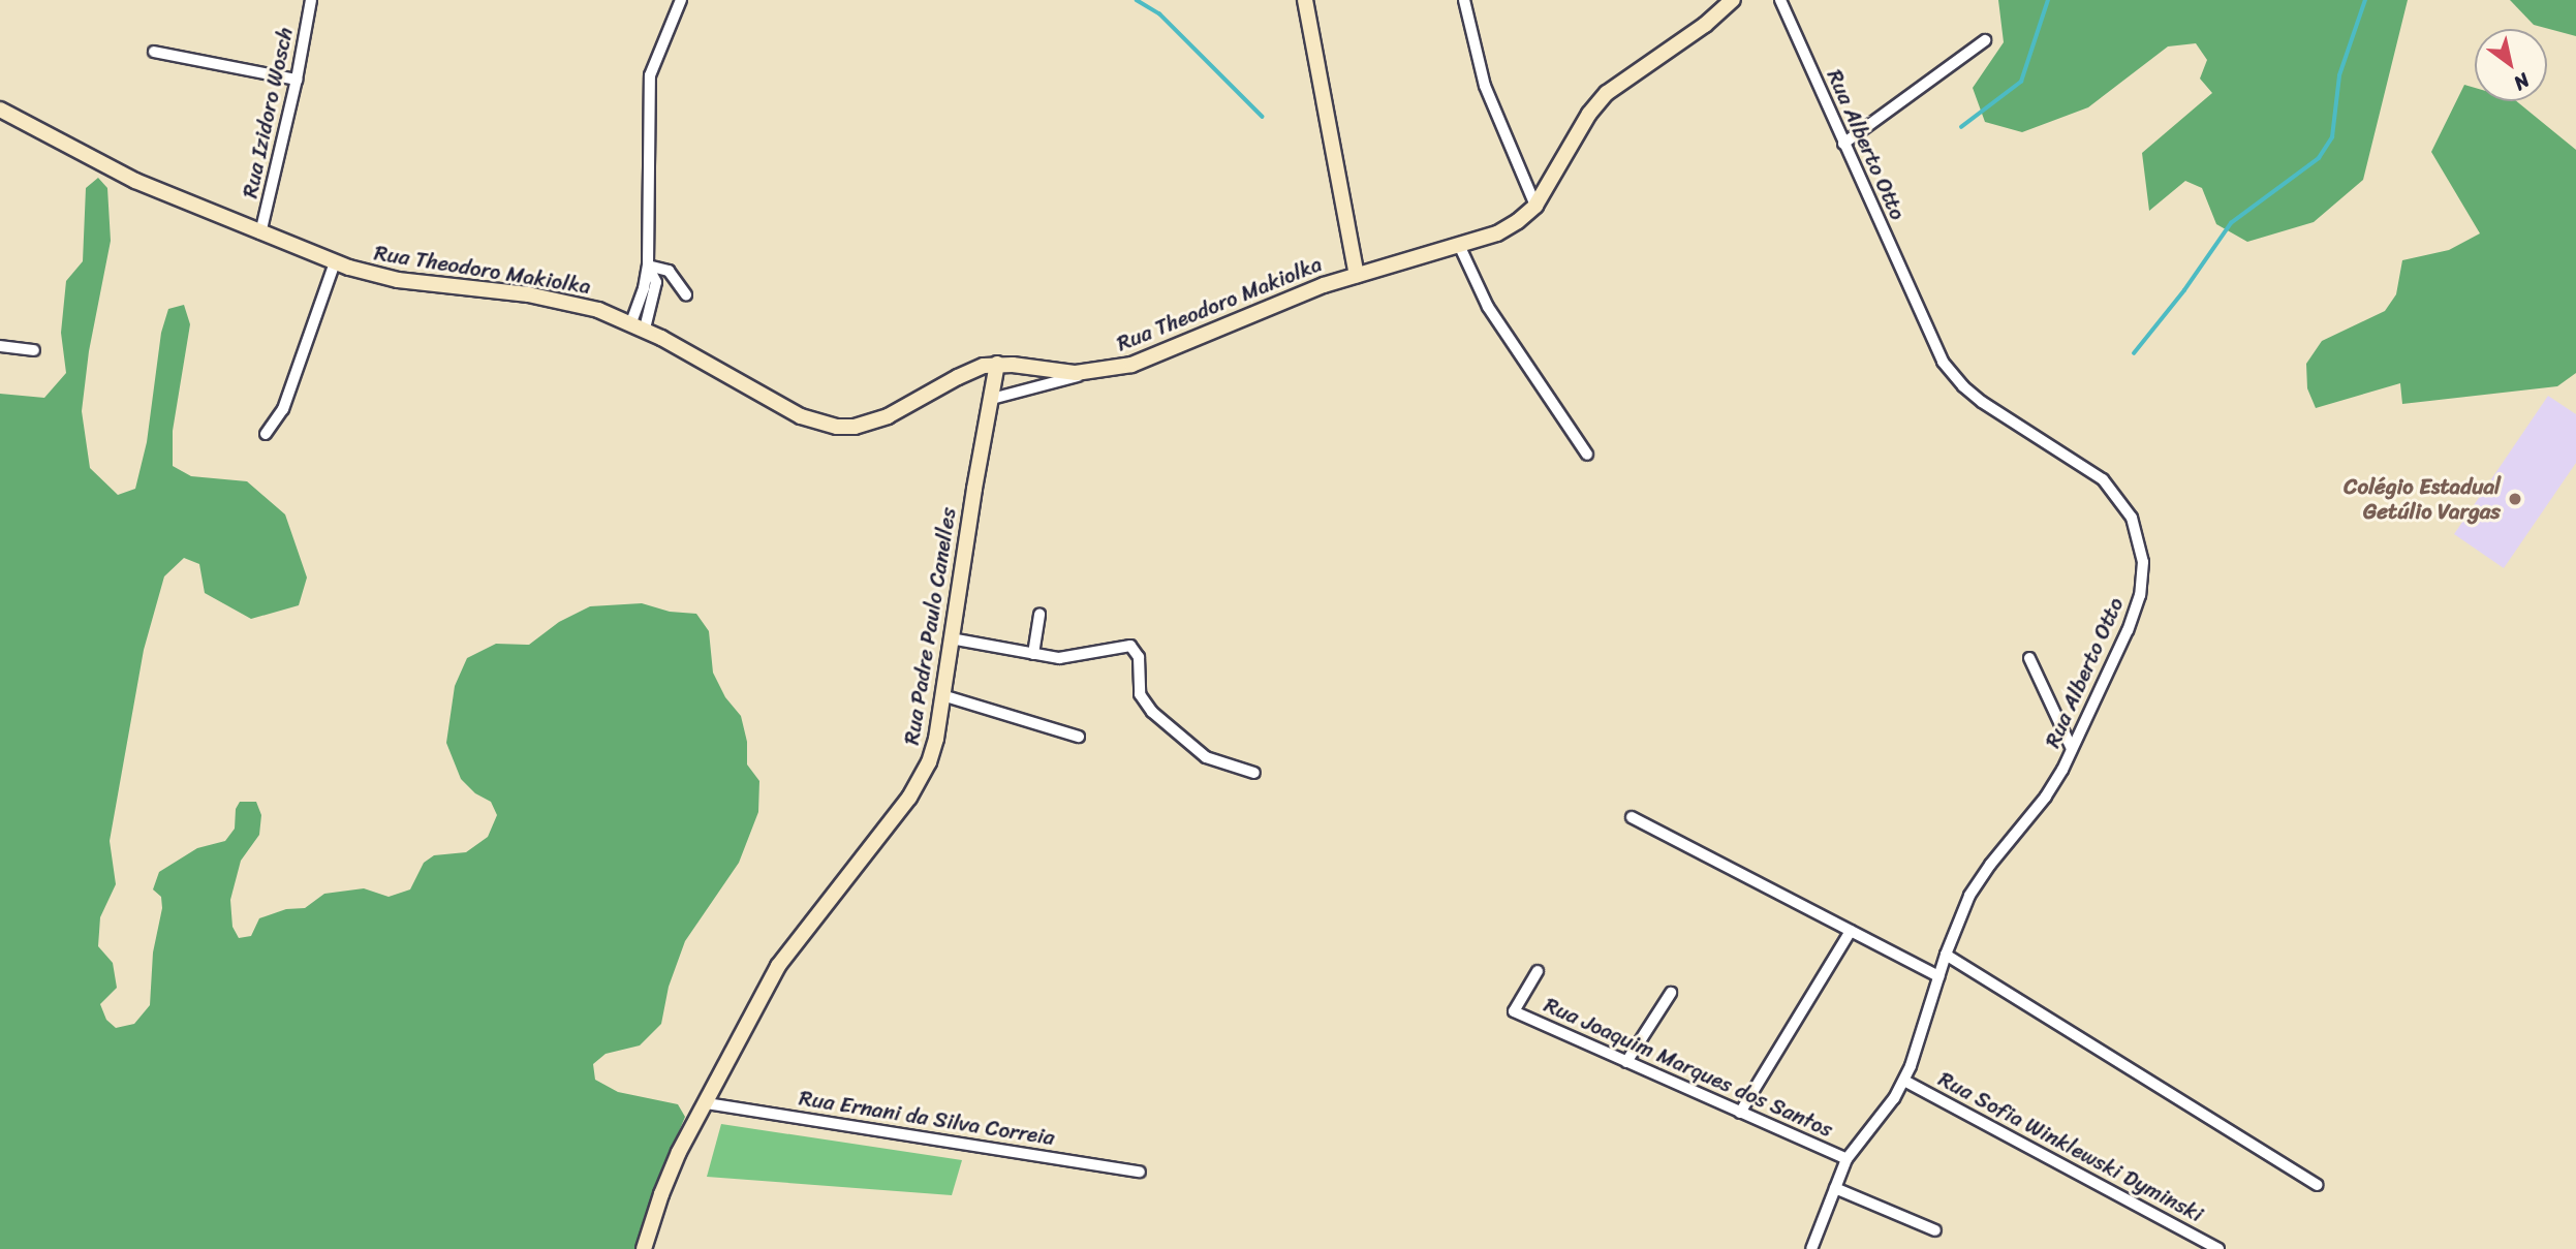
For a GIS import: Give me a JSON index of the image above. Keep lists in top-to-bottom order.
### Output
{
  "streets": {
    "main road": ["Rua Theodoro Makiolka", "Rua Padre Paulo Canelles"],
    "street": [
      "Rua Izidoro Wosch",
      "Rua Alberto Otto",
      "Rua Joaquim Marques dos Santos",
      "Rua Ernani da Silva Correia",
      "Rua Sofia Winklewski Dyminski"
    ]
  },
  "crossings": [
    ["Rua Izidoro Wosch", "Rua Theodoro Makiolka"],
    ["Rua Alberto Otto", "Rua Joaquim Marques dos Santos"],
    ["Rua Alberto Otto", "Rua Sofia Winklewski Dyminski"],
    ["Rua Theodoro Makiolka", "Rua Padre Paulo Canelles"],
    ["Rua Padre Paulo Canelles", "Rua Ernani da Silva Correia"]
  ],
  "places": ["Colégio Estadual Getúlio Vargas"],
  "north": "bottom right"
}
